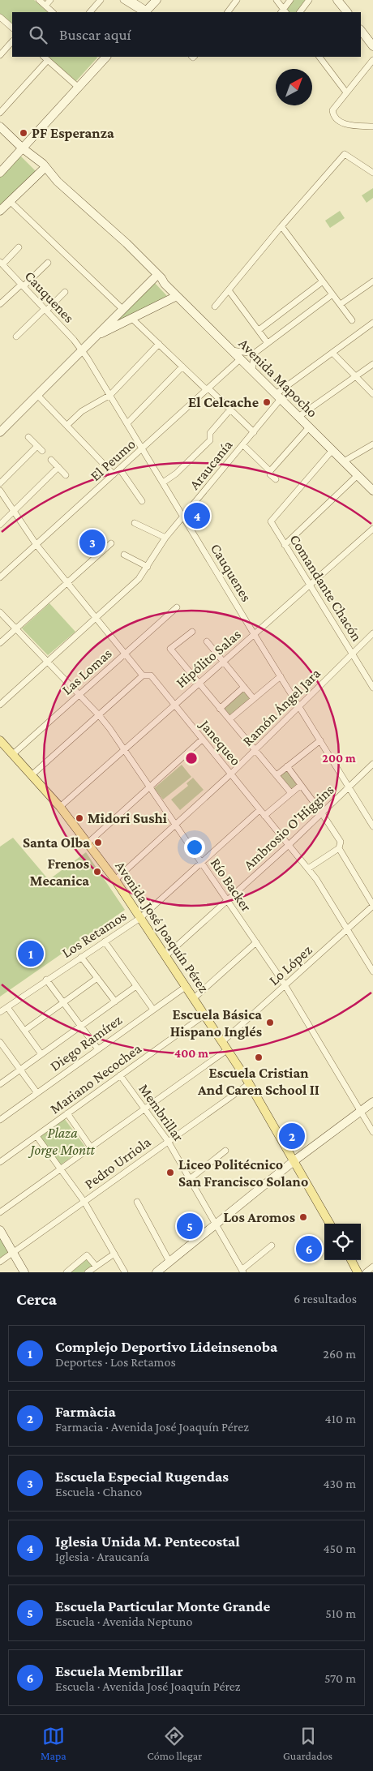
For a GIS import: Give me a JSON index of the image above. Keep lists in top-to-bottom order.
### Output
{
  "streets": {
    "main road": ["Avenida Mapocho", "Avenida José Joaquín Pérez"],
    "street": [
      "Cauquenes",
      "El Peumo",
      "Araucanía",
      "Comandante Chacón",
      "Hipólito Salas",
      "Las Lomas",
      "Ramón Ángel Jara",
      "Janequeo",
      "Ambrosio O'Higgins",
      "Río Backer",
      "Los Retamos",
      "Lo López",
      "Diego Ramírez",
      "Mariano Necochea",
      "Membrillar",
      "Pedro Urriola"
    ]
  },
  "crossings": [
    ["Cauquenes", "El Peumo"],
    ["Cauquenes", "Araucanía"],
    ["Cauquenes", "Hipólito Salas"],
    ["Cauquenes", "Ramón Ángel Jara"],
    ["Cauquenes", "Ambrosio O'Higgins"],
    ["Avenida Mapocho", "El Peumo"],
    ["Avenida Mapocho", "Araucanía"],
    ["Avenida Mapocho", "Comandante Chacón"],
    ["El Peumo", "Janequeo"],
    ["Araucanía", "Janequeo"],
    ["Araucanía", "Río Backer"],
    ["Comandante Chacón", "Hipólito Salas"],
    ["Comandante Chacón", "Ramón Ángel Jara"],
    ["Hipólito Salas", "Janequeo"],
    ["Hipólito Salas", "Río Backer"],
    ["Hipólito Salas", "Avenida José Joaquín Pérez"],
    ["Las Lomas", "Janequeo"],
    ["Las Lomas", "Río Backer"],
    ["Las Lomas", "Avenida José Joaquín Pérez"],
    ["Ramón Ángel Jara", "Janequeo"],
    ["Ramón Ángel Jara", "Río Backer"],
    ["Ramón Ángel Jara", "Avenida José Joaquín Pérez"],
    ["Janequeo", "Ambrosio O'Higgins"],
    ["Janequeo", "Los Retamos"],
    ["Janequeo", "Lo López"],
    ["Ambrosio O'Higgins", "Río Backer"],
    ["Ambrosio O'Higgins", "Avenida José Joaquín Pérez"],
    ["Río Backer", "Los Retamos"],
    ["Río Backer", "Lo López"],
    ["Avenida José Joaquín Pérez", "Los Retamos"],
    ["Avenida José Joaquín Pérez", "Lo López"],
    ["Avenida José Joaquín Pérez", "Diego Ramírez"],
    ["Avenida José Joaquín Pérez", "Mariano Necochea"],
    ["Avenida José Joaquín Pérez", "Pedro Urriola"],
    ["Mariano Necochea", "Membrillar"],
    ["Membrillar", "Pedro Urriola"]
  ],
  "parks": ["Plaza Jorge Montt"],
  "places": [
    "PF Esperanza",
    "El Celcache",
    "Midori Sushi",
    "Santa Olba",
    "Frenos Mecanica",
    "Escuela Básica Hispano Inglés",
    "Escuela Cristian And Caren School II",
    "Liceo Politécnico San Francisco Solano",
    "Los Aromos"
  ],
  "north": "top right",
  "page": {
    "search": "Buscar aquí",
    "pins": [
      "4",
      "3",
      "1",
      "2",
      "5",
      "6"
    ],
    "heading": ["Cerca", "6 resultados"],
    "list": [
      {
        "mark": "1",
        "name": "Complejo Deportivo Lideinsenoba",
        "note": "Deportes · Los Retamos",
        "value": "260 m"
      },
      {
        "mark": "2",
        "name": "Farmàcia",
        "note": "Farmacia · Avenida José Joaquín Pérez",
        "value": "410 m"
      },
      {
        "mark": "3",
        "name": "Escuela Especial Rugendas",
        "note": "Escuela · Chanco",
        "value": "430 m"
      },
      {
        "mark": "4",
        "name": "Iglesia Unida M. Pentecostal",
        "note": "Iglesia · Araucanía",
        "value": "450 m"
      },
      {
        "mark": "5",
        "name": "Escuela Particular Monte Grande",
        "note": "Escuela · Avenida Neptuno",
        "value": "510 m"
      },
      {
        "mark": "6",
        "name": "Escuela Membrillar",
        "note": "Escuela · Avenida José Joaquín Pérez",
        "value": "570 m"
      }
    ],
    "nav": ["Mapa", "Cómo llegar", "Guardados"]
  },
  "rings": ["200 m", "400 m"]
}
